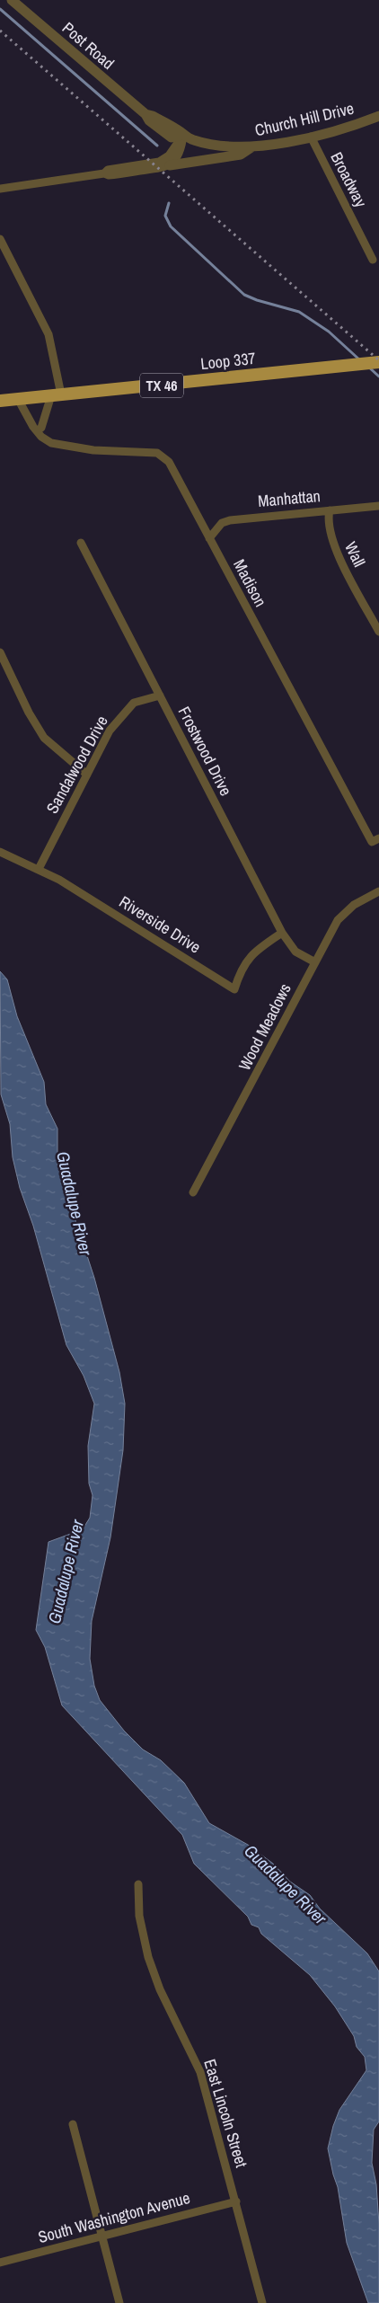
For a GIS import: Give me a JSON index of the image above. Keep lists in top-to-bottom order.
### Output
{
  "streets": {
    "main road": ["Loop 337", "TX 46"],
    "street": [
      "Post Road",
      "Church Hill Drive",
      "Broadway",
      "Manhattan",
      "Wall",
      "Madison",
      "Frostwood Drive",
      "Sandalwood Drive",
      "Riverside Drive",
      "Wood Meadows",
      "East Lincoln Street",
      "South Washington Avenue"
    ]
  },
  "crossings": [
    ["Post Road", "Church Hill Drive"],
    ["Church Hill Drive", "Broadway"],
    ["Loop 337", "Madison"],
    ["Manhattan", "Wall"],
    ["Manhattan", "Madison"],
    ["Frostwood Drive", "Sandalwood Drive"],
    ["Frostwood Drive", "Riverside Drive"],
    ["Frostwood Drive", "Wood Meadows"],
    ["Sandalwood Drive", "Riverside Drive"],
    ["East Lincoln Street", "South Washington Avenue"]
  ],
  "water": ["Guadalupe River"]
}
